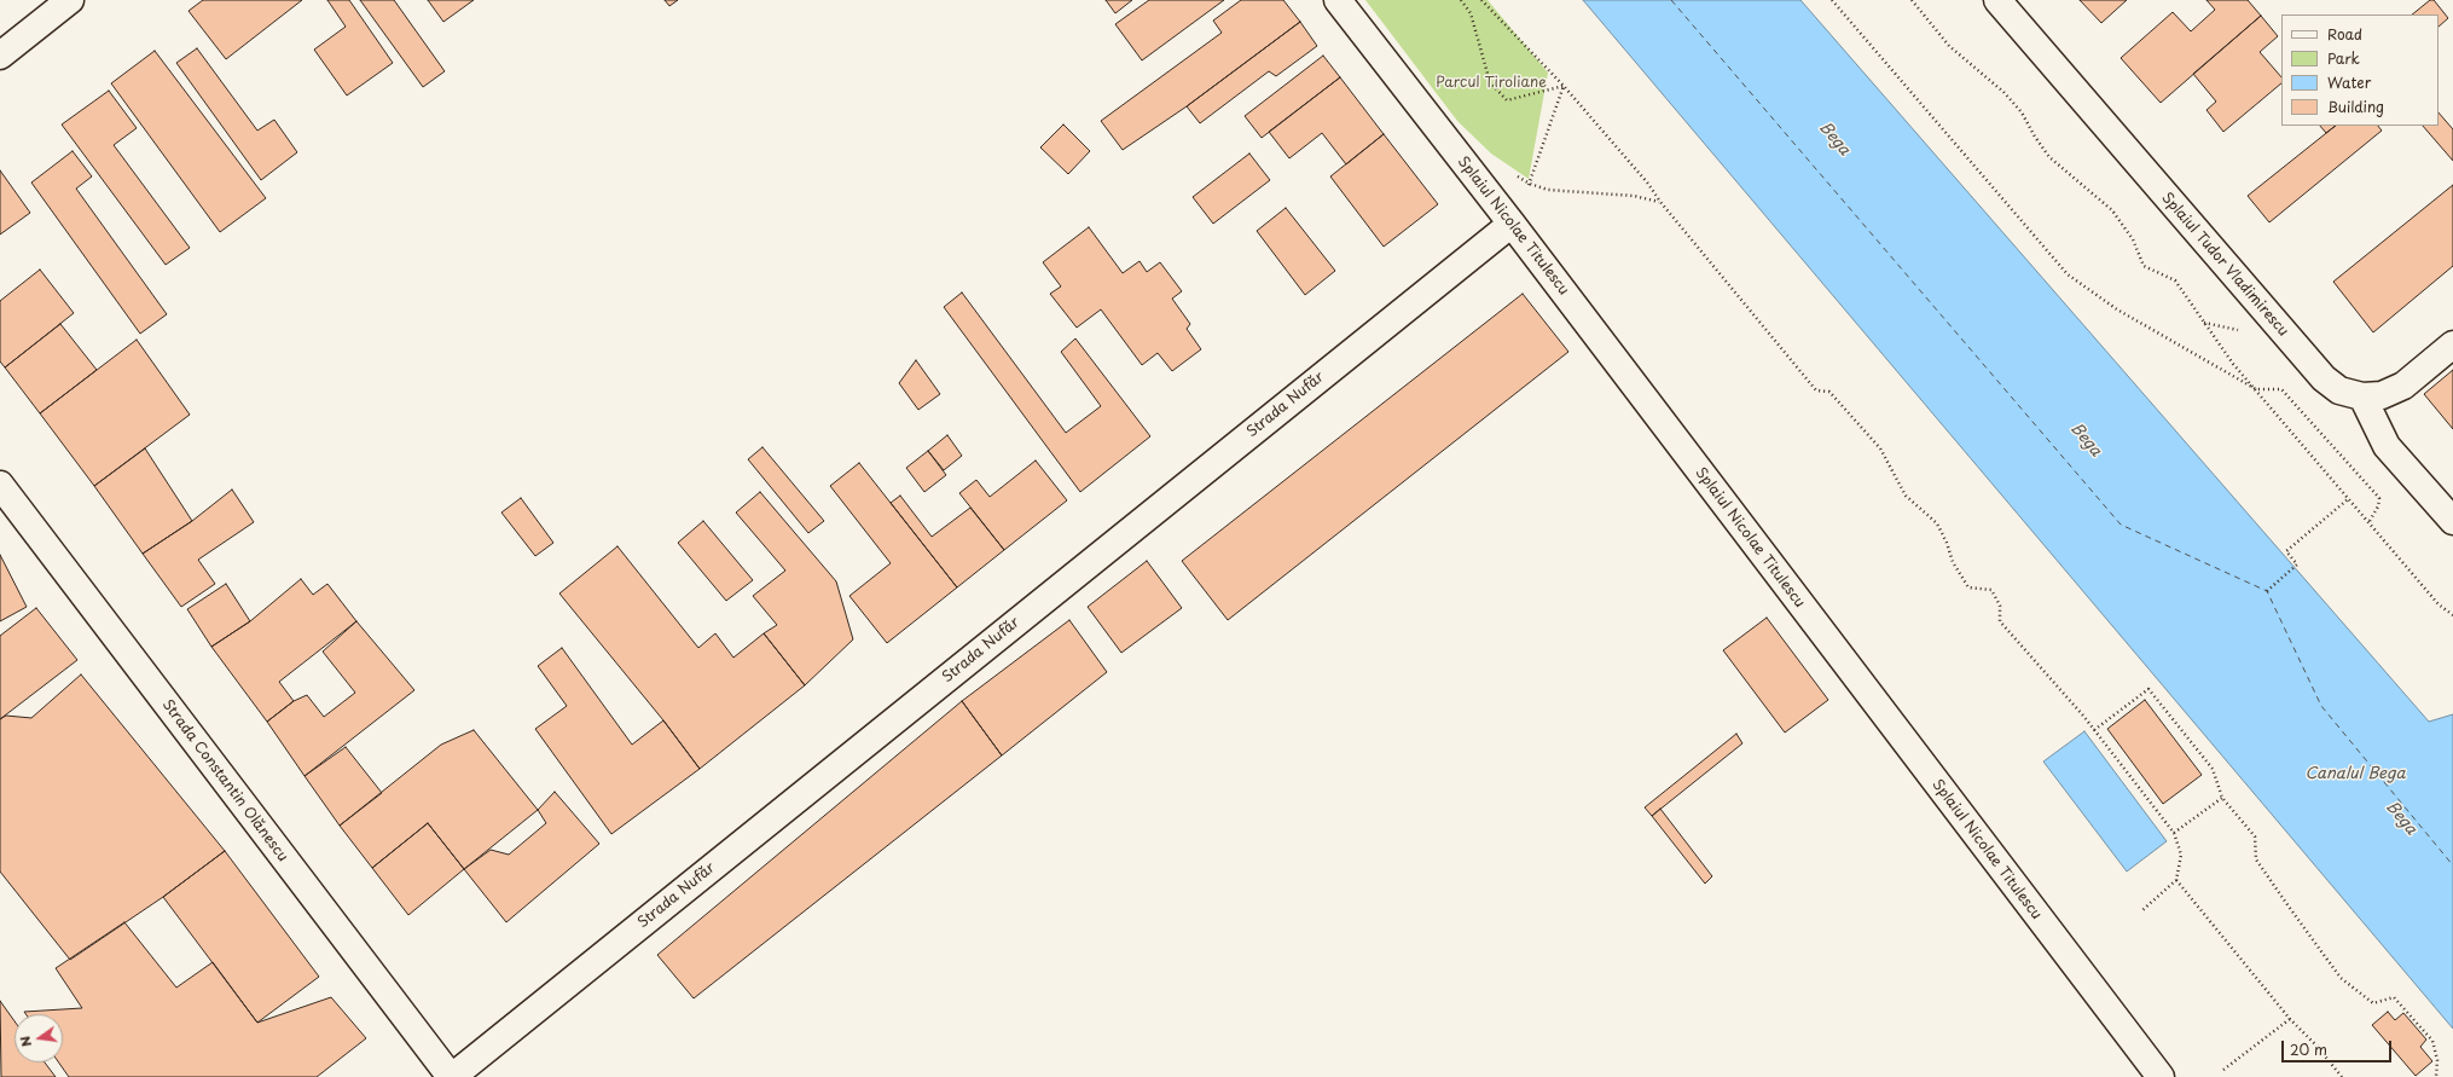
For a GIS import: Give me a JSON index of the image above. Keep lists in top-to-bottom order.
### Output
{
  "streets": {
    "street": [
      "Splaiul Nicolae Titulescu",
      "Splaiul Tudor Vladimirescu",
      "Strada Nufăr",
      "Strada Constantin Olănescu"
    ]
  },
  "crossings": [
    ["Splaiul Nicolae Titulescu", "Strada Nufăr"],
    ["Strada Nufăr", "Strada Constantin Olănescu"]
  ],
  "water": ["Bega", "Canalul Bega"],
  "parks": ["Parcul Tiroliane"],
  "legend": [
    "Road",
    "Park",
    "Water",
    "Building"
  ],
  "scale_bar": "20 m",
  "north": "left"
}
